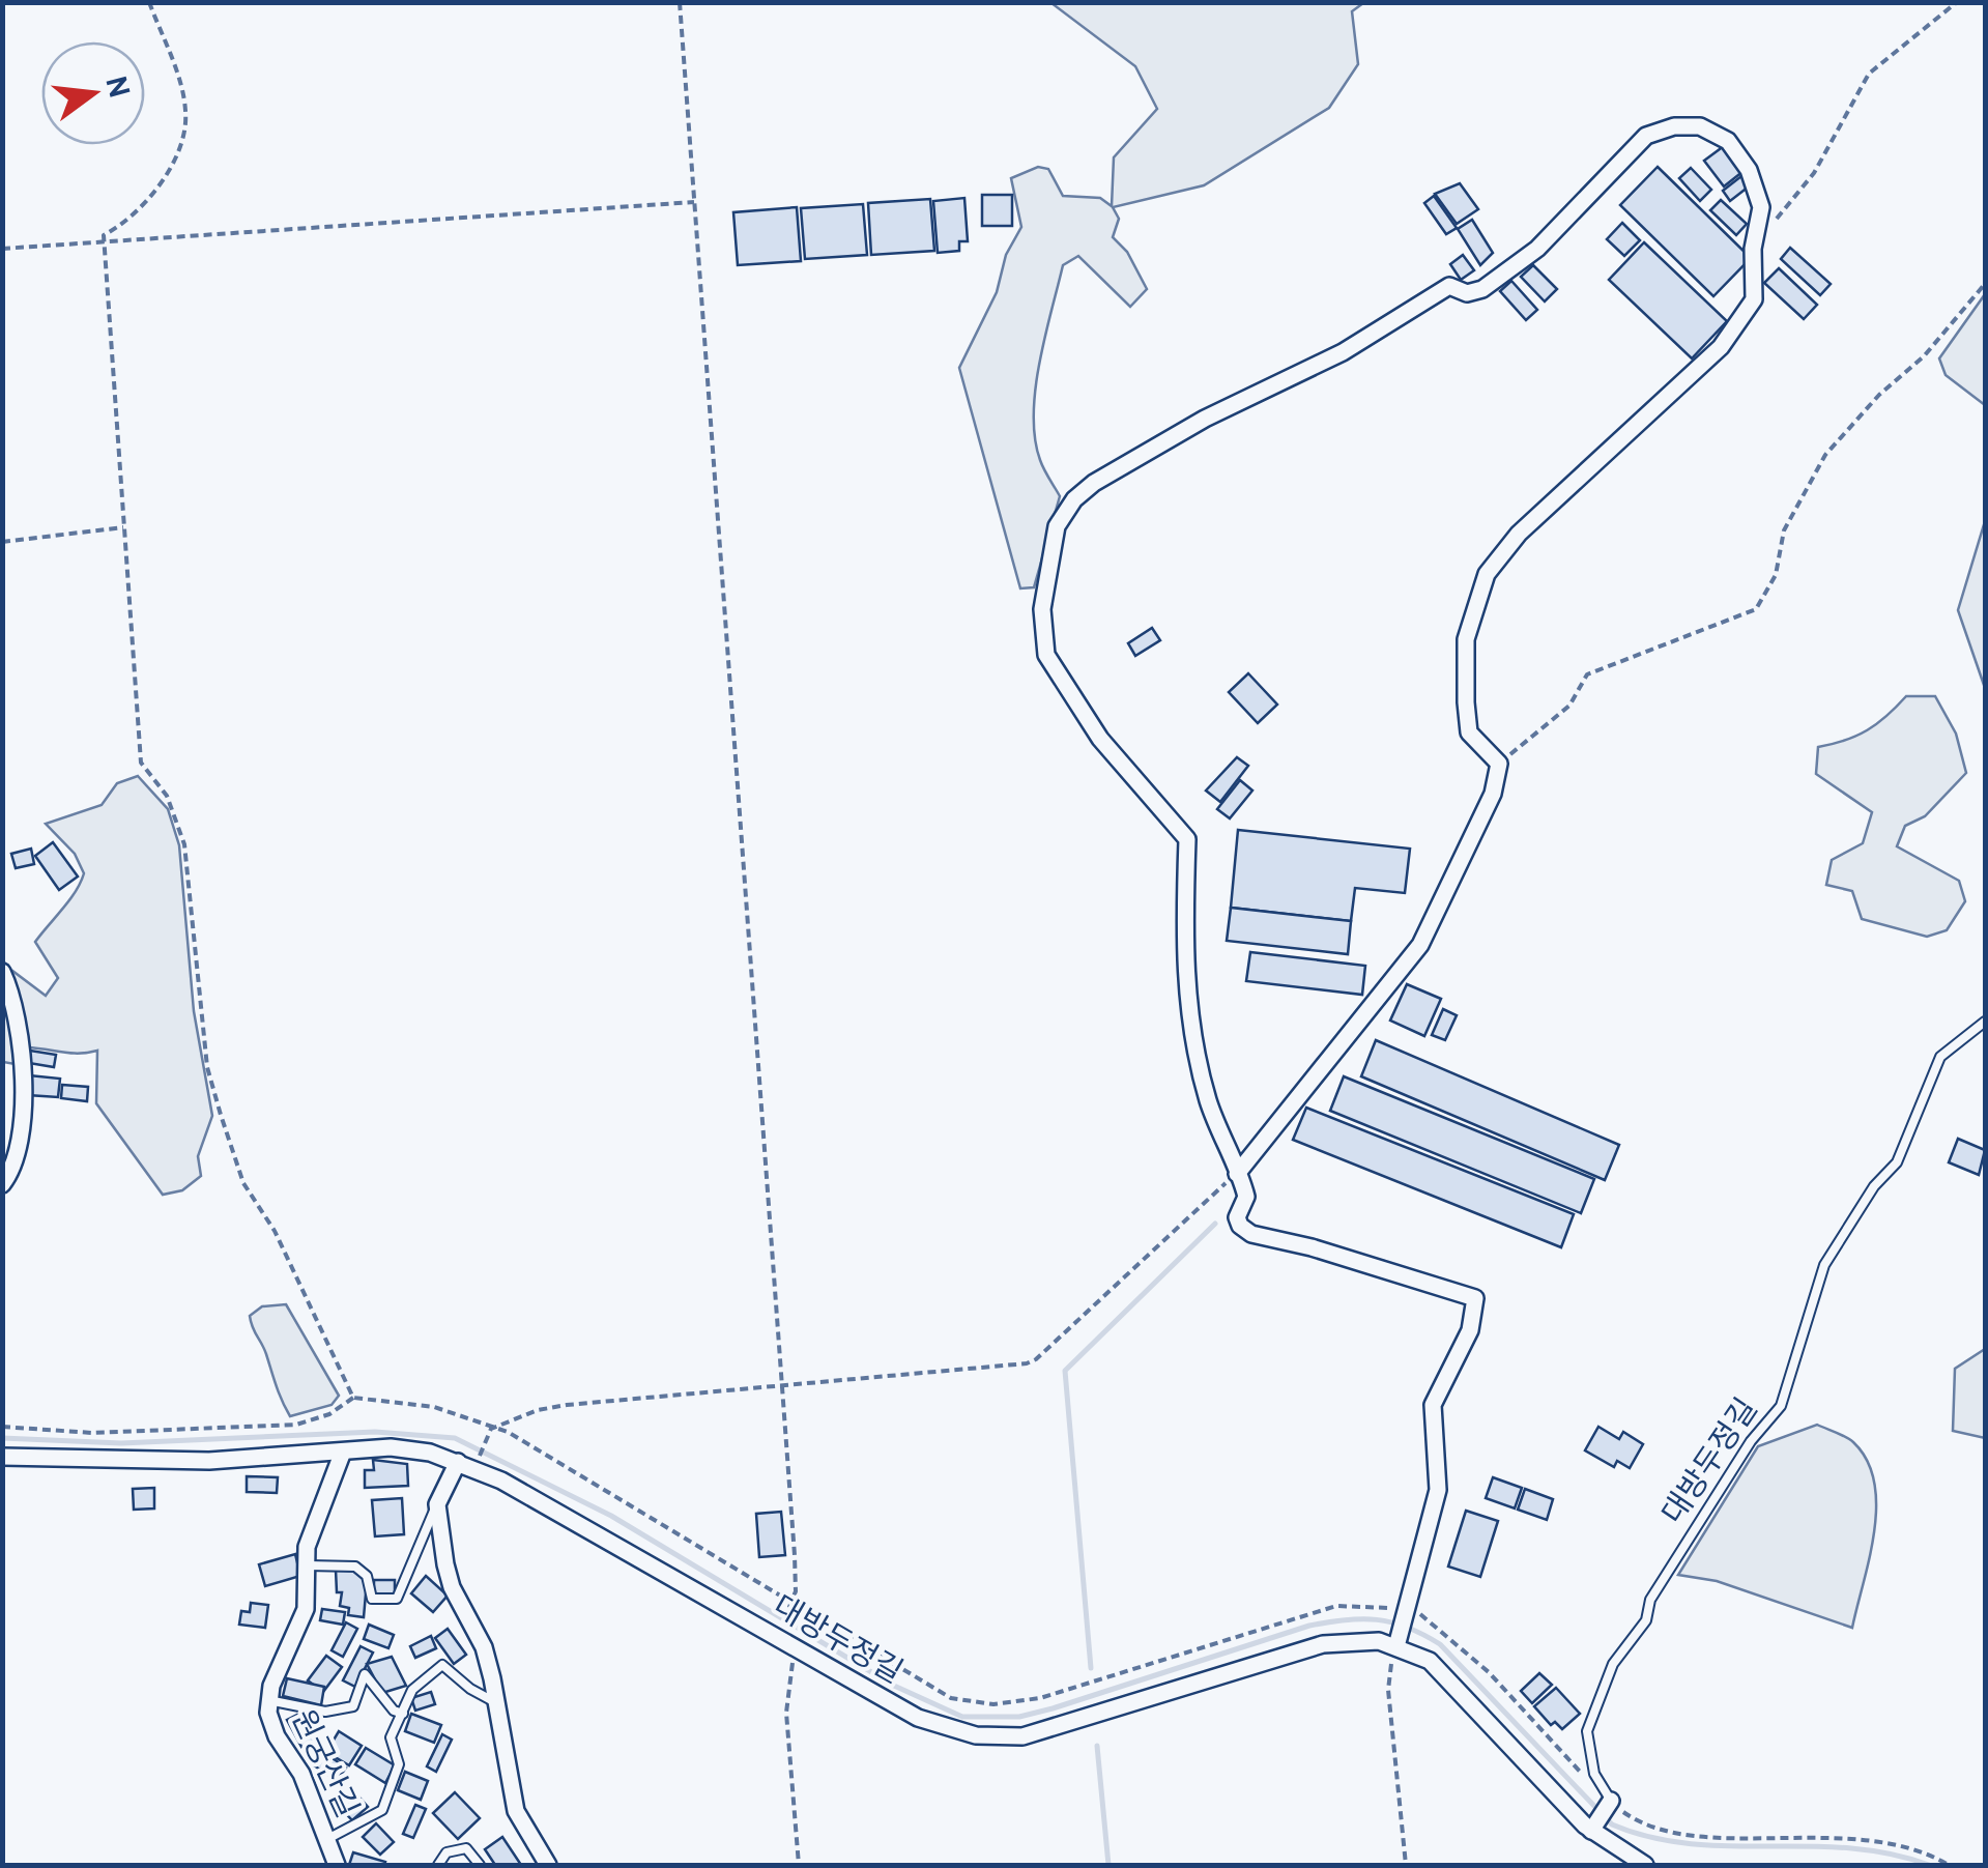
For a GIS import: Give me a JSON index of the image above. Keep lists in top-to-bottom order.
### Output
{
  "streets": {
    "street": ["대방두정길", "원궁산길"]
  },
  "crossings": [
    ["대방두정길", "원궁산길"]
  ],
  "north": "right"
}
